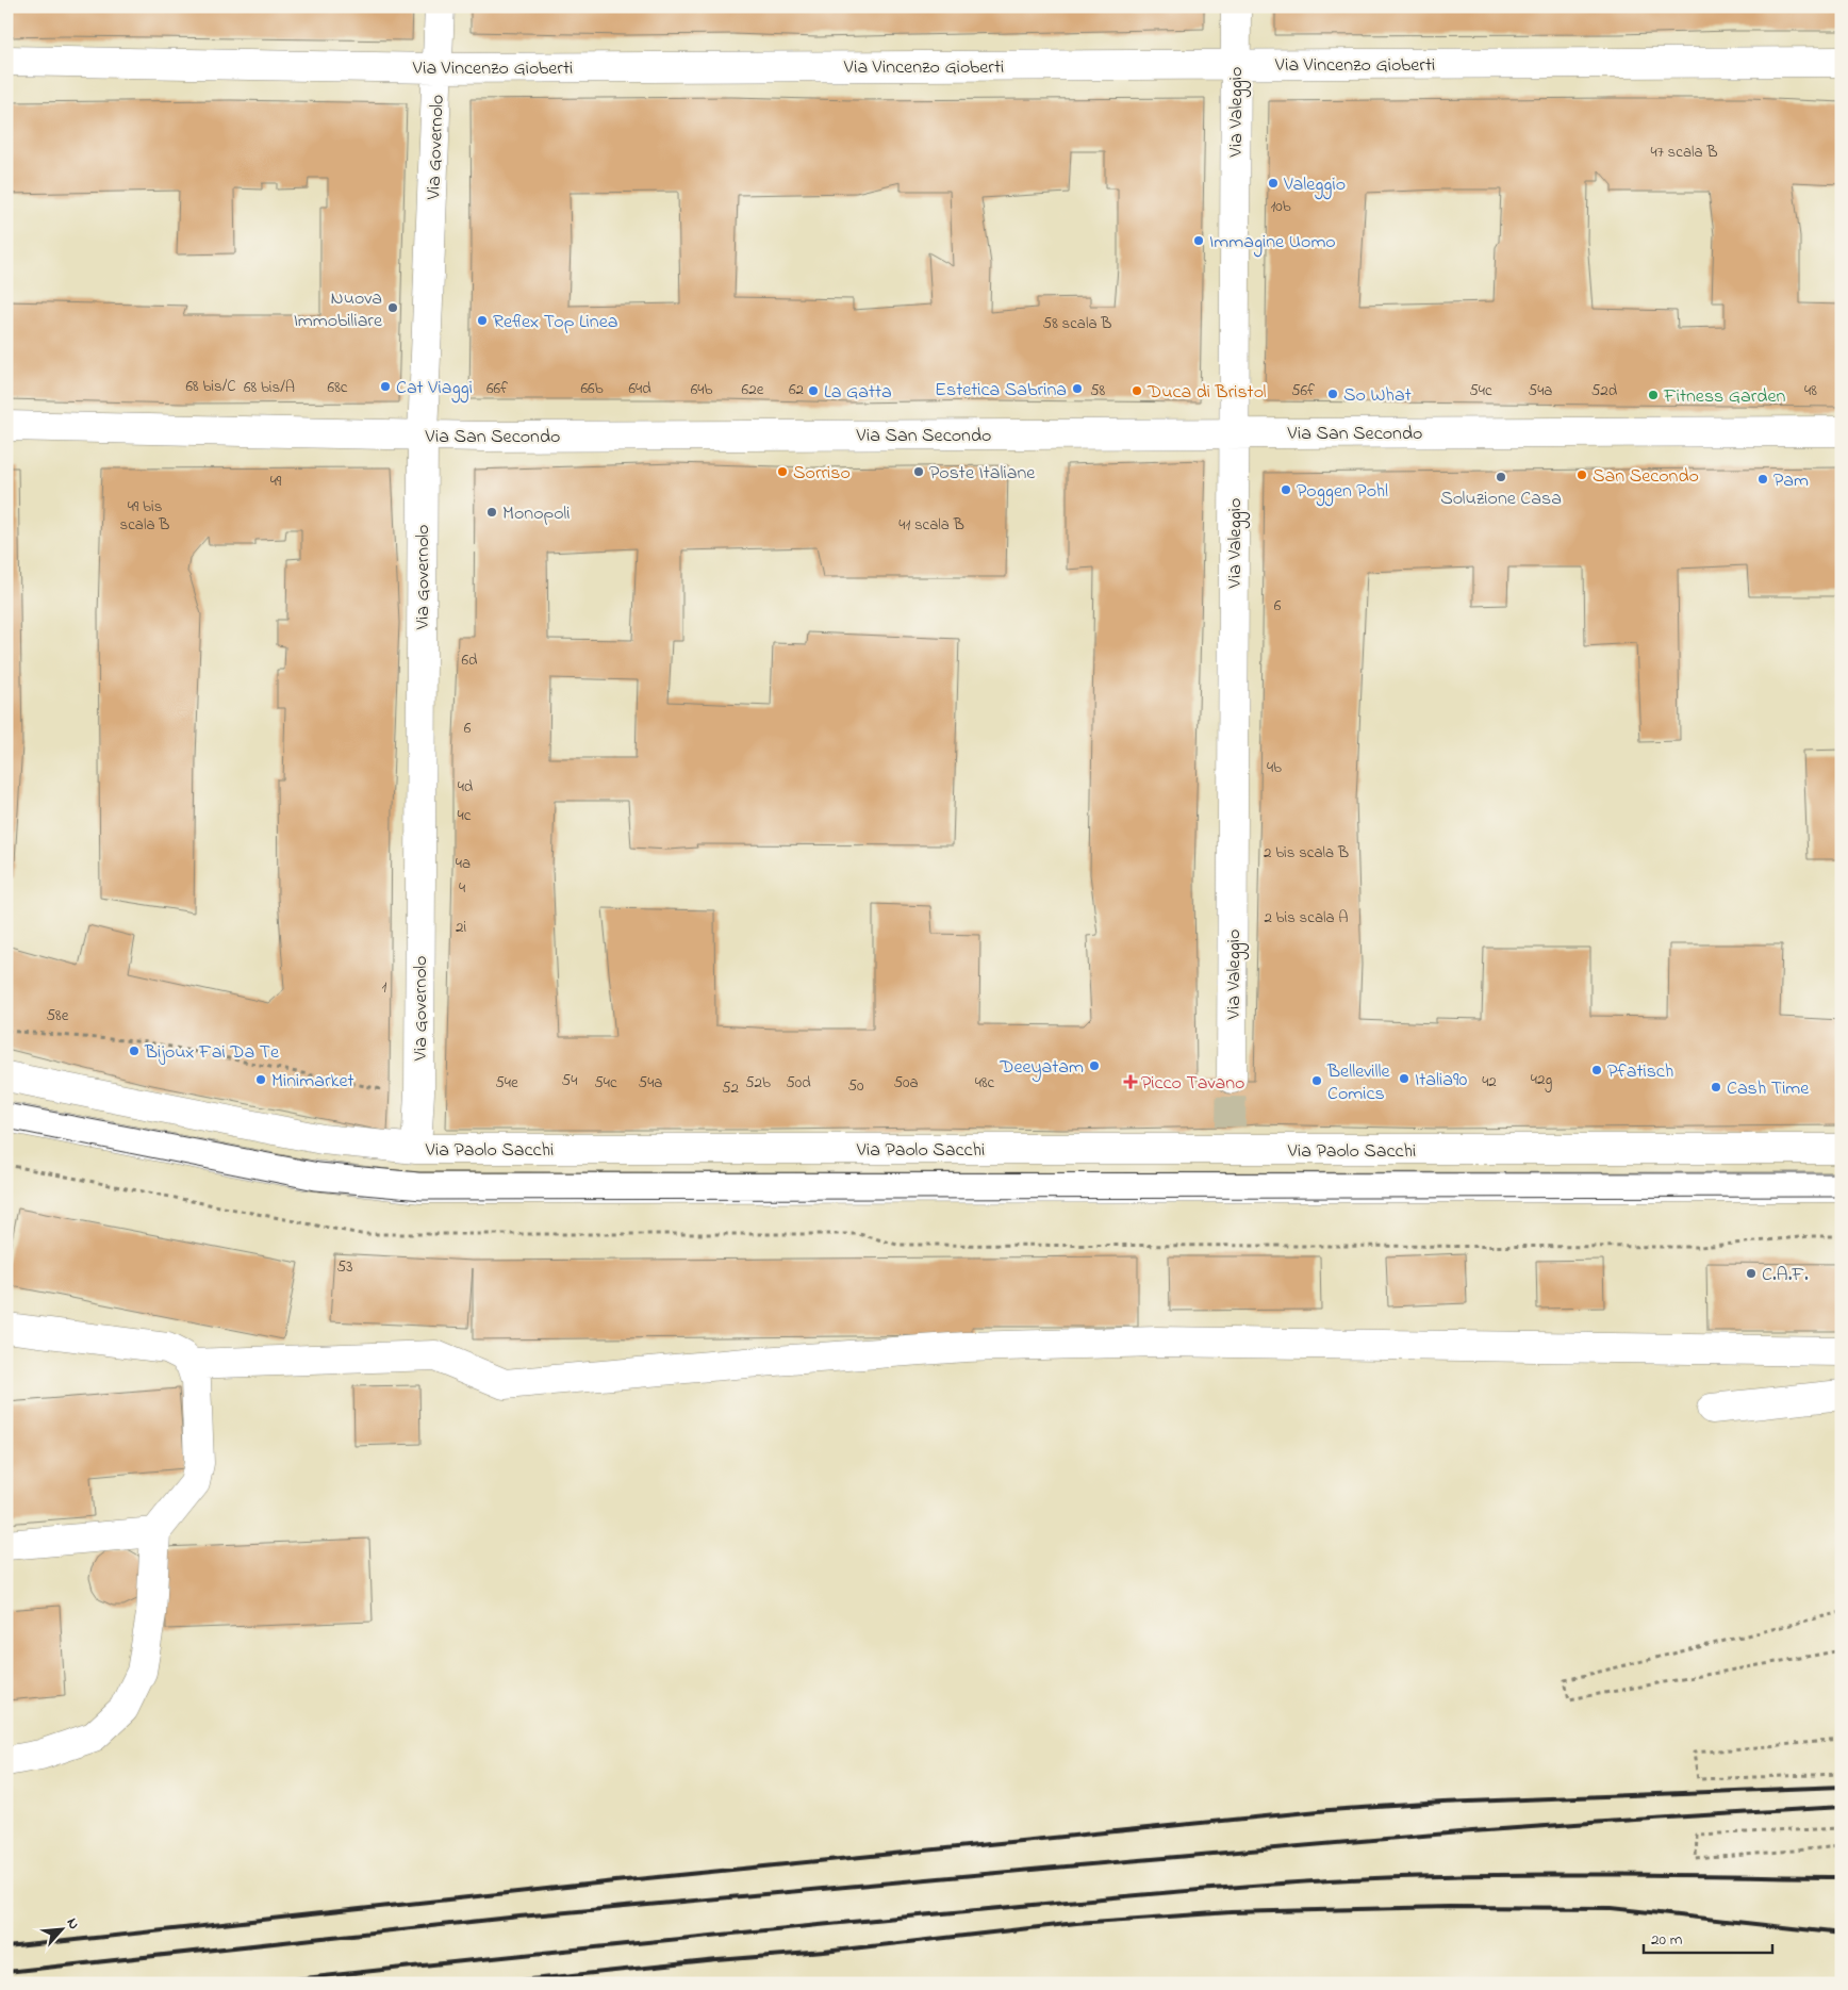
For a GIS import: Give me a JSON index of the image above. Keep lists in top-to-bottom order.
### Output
{
  "streets": {
    "street": [
      "Via Vincenzo Gioberti",
      "Via Valeggio",
      "Via Governolo",
      "Via San Secondo",
      "Via Paolo Sacchi"
    ]
  },
  "crossings": [
    ["Via Vincenzo Gioberti", "Via Valeggio"],
    ["Via Vincenzo Gioberti", "Via Governolo"],
    ["Via Valeggio", "Via San Secondo"],
    ["Via Governolo", "Via San Secondo"],
    ["Via Governolo", "Via Paolo Sacchi"]
  ],
  "places": {
    "other": [
      "Valeggio",
      "Immagine Uomo",
      "Nuova Immobiliare",
      "Reflex Top Linea",
      "Cat Viaggi",
      "Estetica Sabrina",
      "La Gatta",
      "Duca di Bristol",
      "So What",
      "Fitness Garden",
      "Sorriso",
      "Poste Italiane",
      "San Secondo",
      "Soluzione Casa",
      "Pam",
      "Poggen Pohl",
      "Monopoli",
      "Bijoux Fai Da Te",
      "Deeyatam",
      "Pfatisch",
      "Italia90",
      "Minimarket",
      "Belleville Comics",
      "Cash Time",
      "C.A.F."
    ],
    "health": ["Picco Tavano"]
  },
  "house_numbers": [
    "47 scala B",
    "10b",
    "58 scala B",
    "68 bis/C",
    "68 bis/A",
    "68c",
    "66f",
    "66b",
    "64d",
    "64b",
    "62e",
    "62",
    "58",
    "56f",
    "54c",
    "54a",
    "52d",
    "48",
    "49",
    "49 bis scala B",
    "41 scala B",
    "6",
    "6d",
    "6",
    "4b",
    "4d",
    "4c",
    "2 bis scala B",
    "4a",
    "4",
    "2 bis scala A",
    "2i",
    "1",
    "58e",
    "42g",
    "54",
    "42",
    "54e",
    "54c",
    "54a",
    "52b",
    "50d",
    "50a",
    "48c",
    "50",
    "52",
    "53"
  ],
  "scale_bar": "20 m",
  "north": "top right"
}
